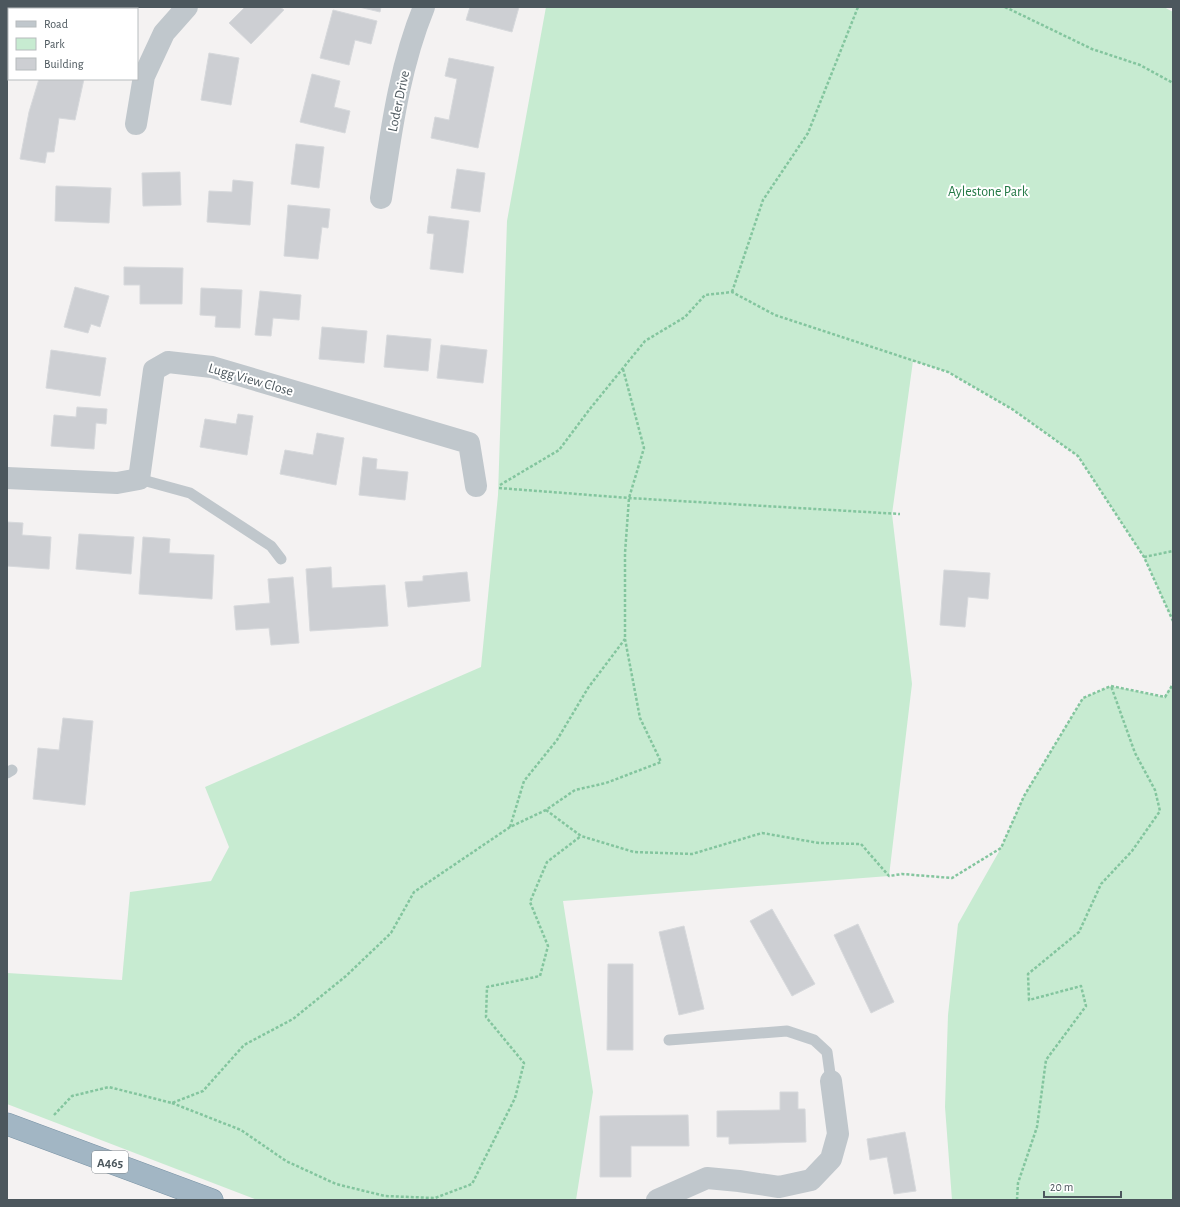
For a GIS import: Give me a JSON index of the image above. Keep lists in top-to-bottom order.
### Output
{
  "streets": {
    "highway": ["A465"],
    "street": ["Loder Drive", "Lugg View Close"]
  },
  "parks": ["Aylestone Park"],
  "legend": ["Road", "Park", "Building"],
  "scale_bar": "20 m"
}
